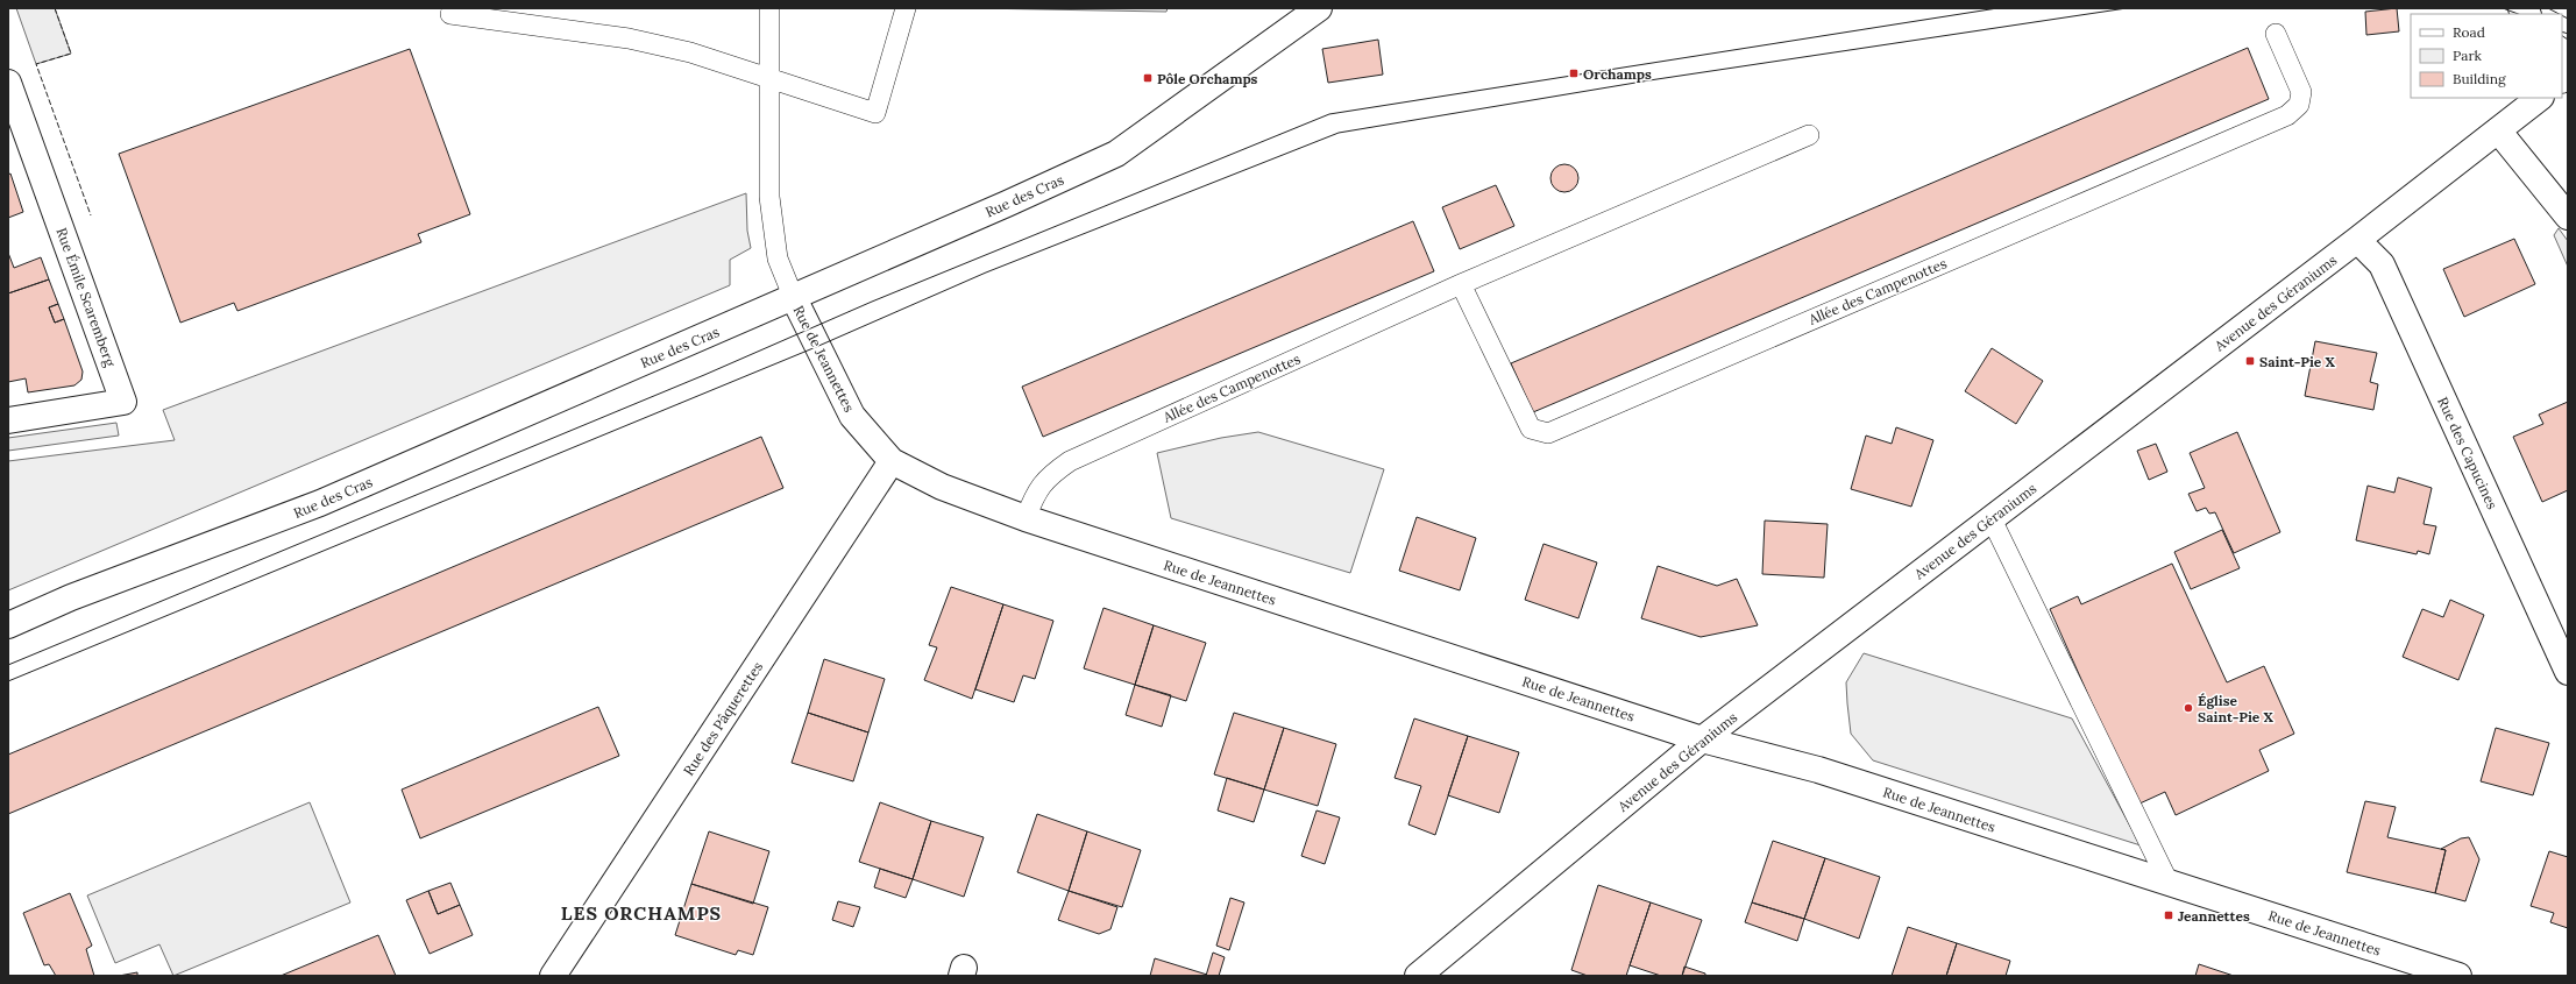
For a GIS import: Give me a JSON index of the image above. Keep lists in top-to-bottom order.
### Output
{
  "streets": {
    "street": [
      "Rue des Cras",
      "Rue Émile Scaremberg",
      "Avenue des Géraniums",
      "Rue de Jeannettes",
      "Rue des Capucines",
      "Rue des Pâquerettes"
    ],
    "lane": ["Allée des Campenottes"]
  },
  "crossings": [
    ["Rue des Cras", "Rue de Jeannettes"],
    ["Allée des Campenottes", "Rue de Jeannettes"],
    ["Avenue des Géraniums", "Rue de Jeannettes"],
    ["Avenue des Géraniums", "Rue des Capucines"],
    ["Rue de Jeannettes", "Rue des Pâquerettes"]
  ],
  "districts": ["LES ORCHAMPS"],
  "places": {
    "transit": [
      "Orchamps",
      "Pôle Orchamps",
      "Saint-Pie X",
      "Jeannettes"
    ],
    "other": ["Église Saint-Pie X"]
  },
  "legend": ["Road", "Park", "Building"]
}
